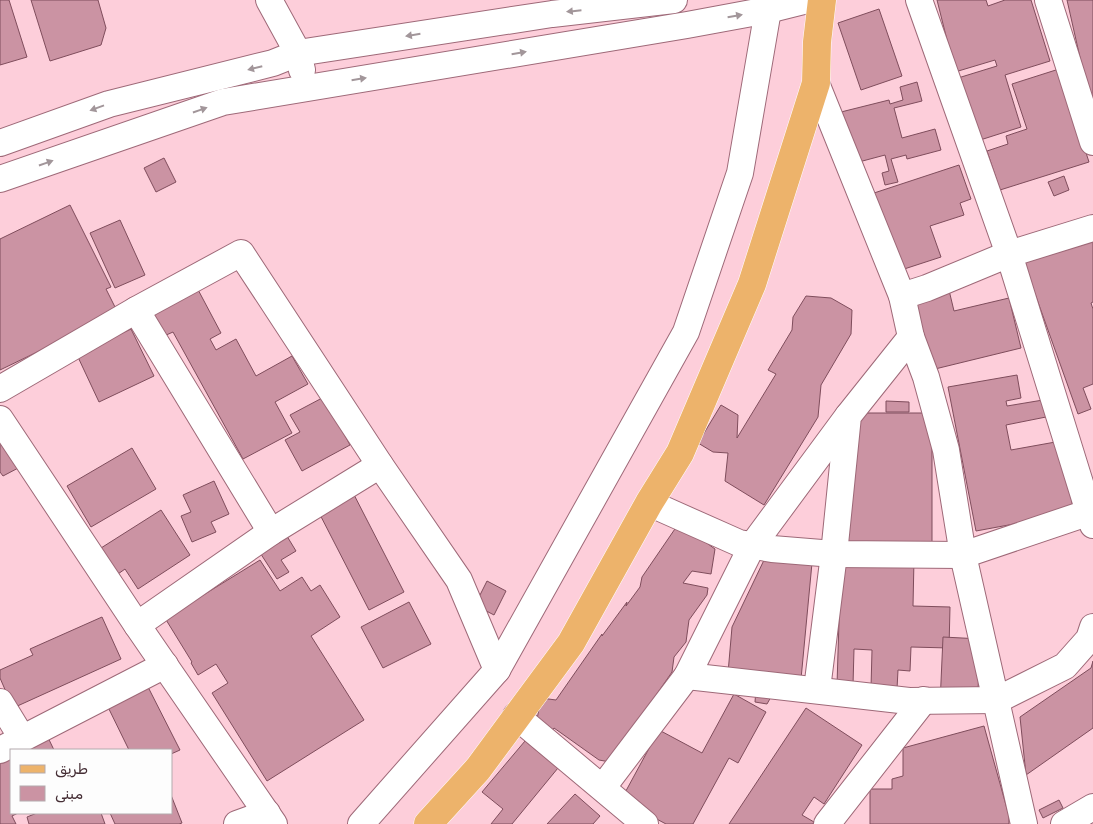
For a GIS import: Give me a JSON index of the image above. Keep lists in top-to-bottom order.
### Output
{
  "legend": ["طريق", "مبنى"]
}
